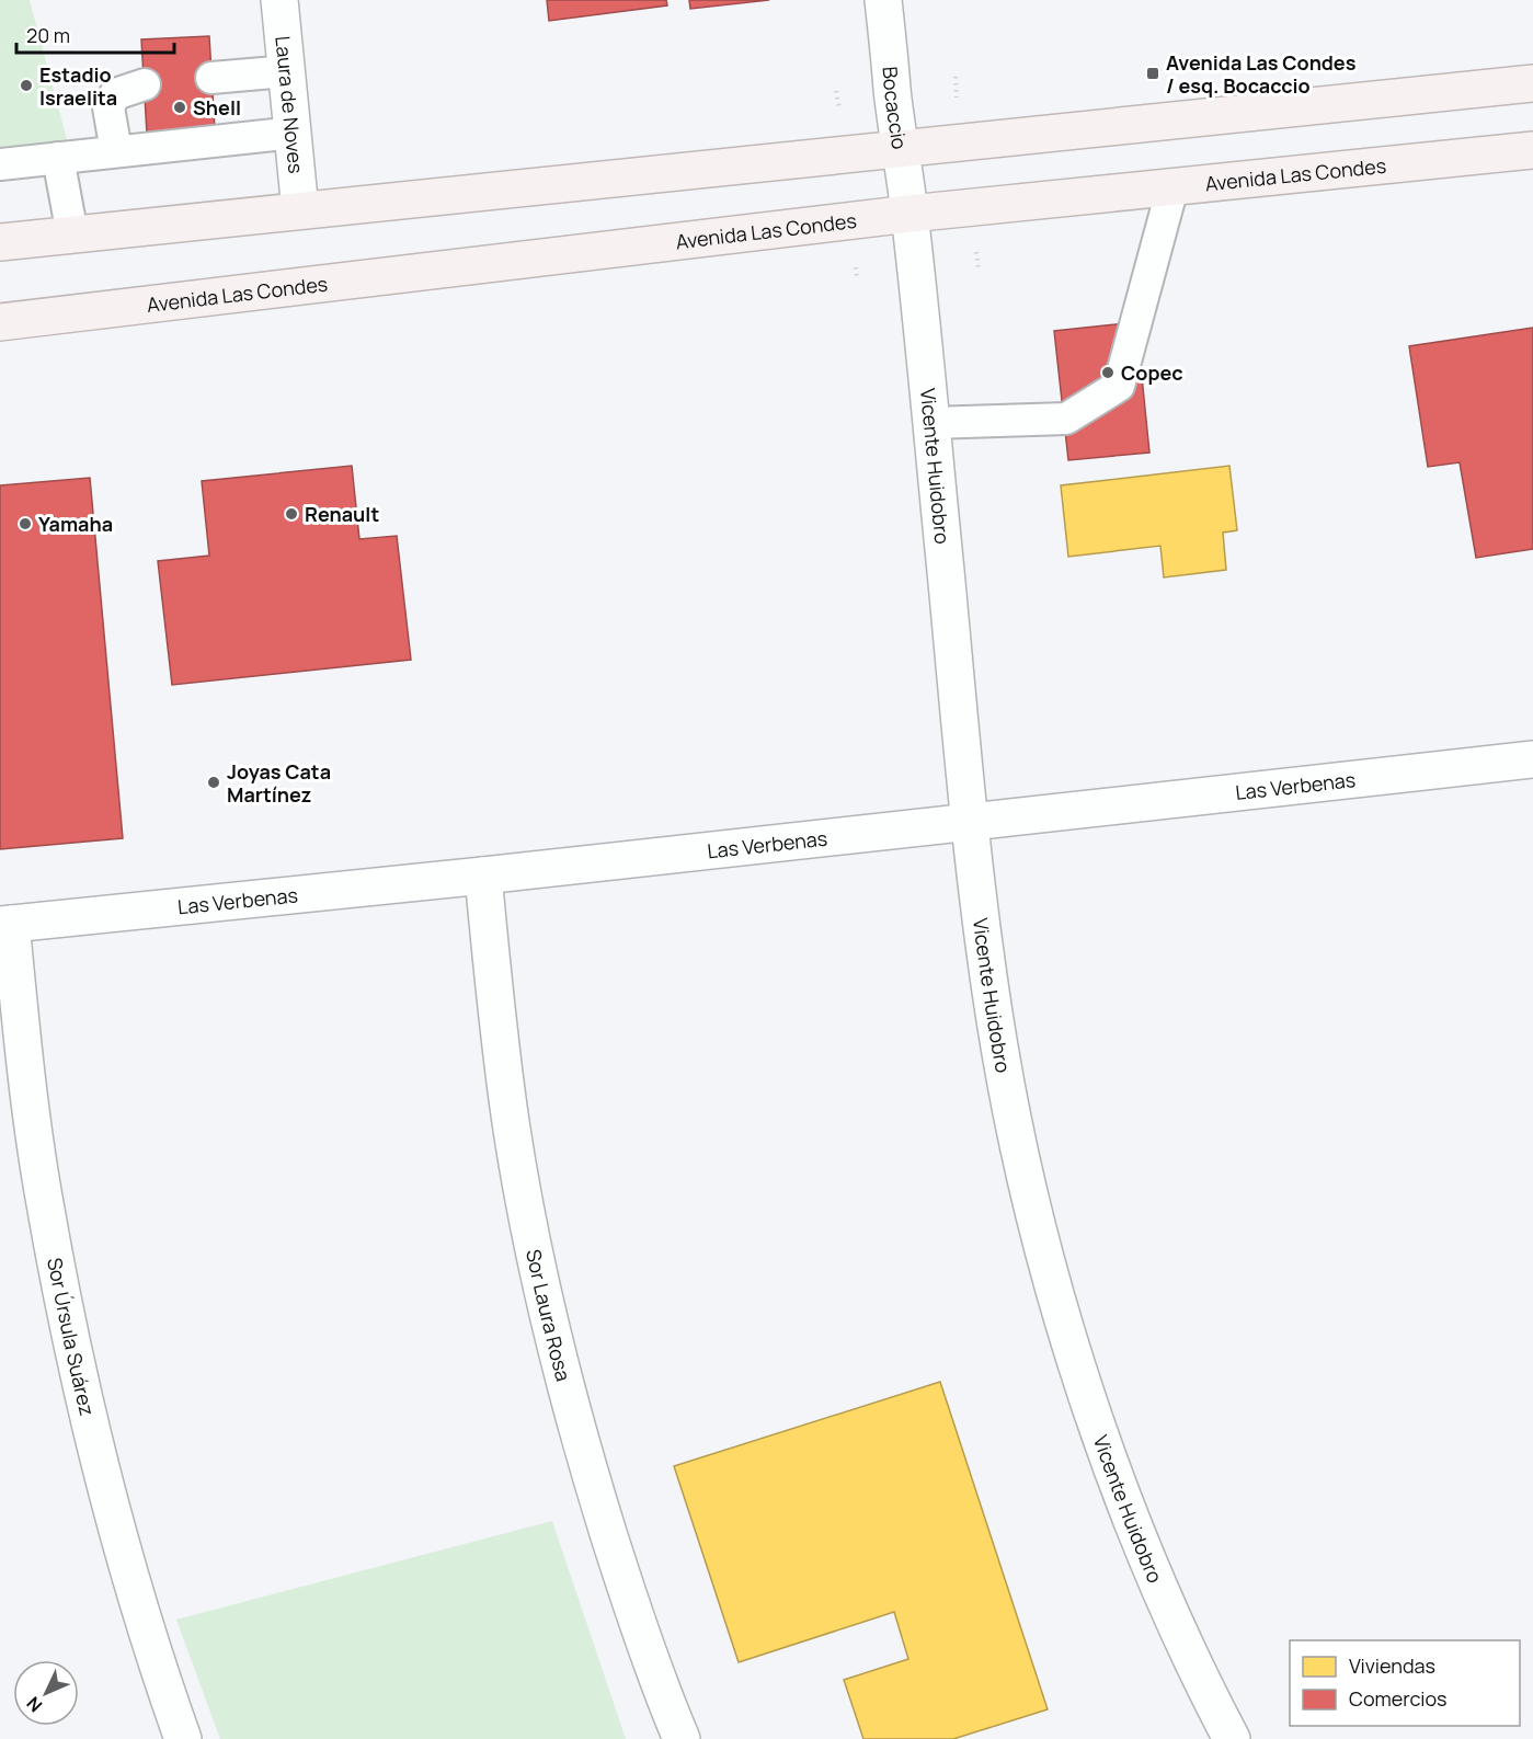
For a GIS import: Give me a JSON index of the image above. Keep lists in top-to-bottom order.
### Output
{
  "streets": {
    "main road": ["Avenida Las Condes"],
    "street": [
      "Laura de Noves",
      "Bocaccio",
      "Vicente Huidobro",
      "Las Verbenas",
      "Sor Laura Rosa",
      "Sor Úrsula Suárez"
    ]
  },
  "crossings": [
    ["Bocaccio", "Avenida Las Condes"],
    ["Bocaccio", "Vicente Huidobro"],
    ["Avenida Las Condes", "Vicente Huidobro"],
    ["Vicente Huidobro", "Las Verbenas"],
    ["Las Verbenas", "Sor Laura Rosa"],
    ["Las Verbenas", "Sor Úrsula Suárez"]
  ],
  "places": {
    "transit": ["Avenida Las Condes / esq. Bocaccio"],
    "other": [
      "Estadio Israelita",
      "Shell",
      "Copec",
      "Renault",
      "Yamaha",
      "Joyas Cata Martínez"
    ]
  },
  "legend": ["Viviendas", "Comercios"],
  "scale_bar": "20 m",
  "north": "bottom left"
}
